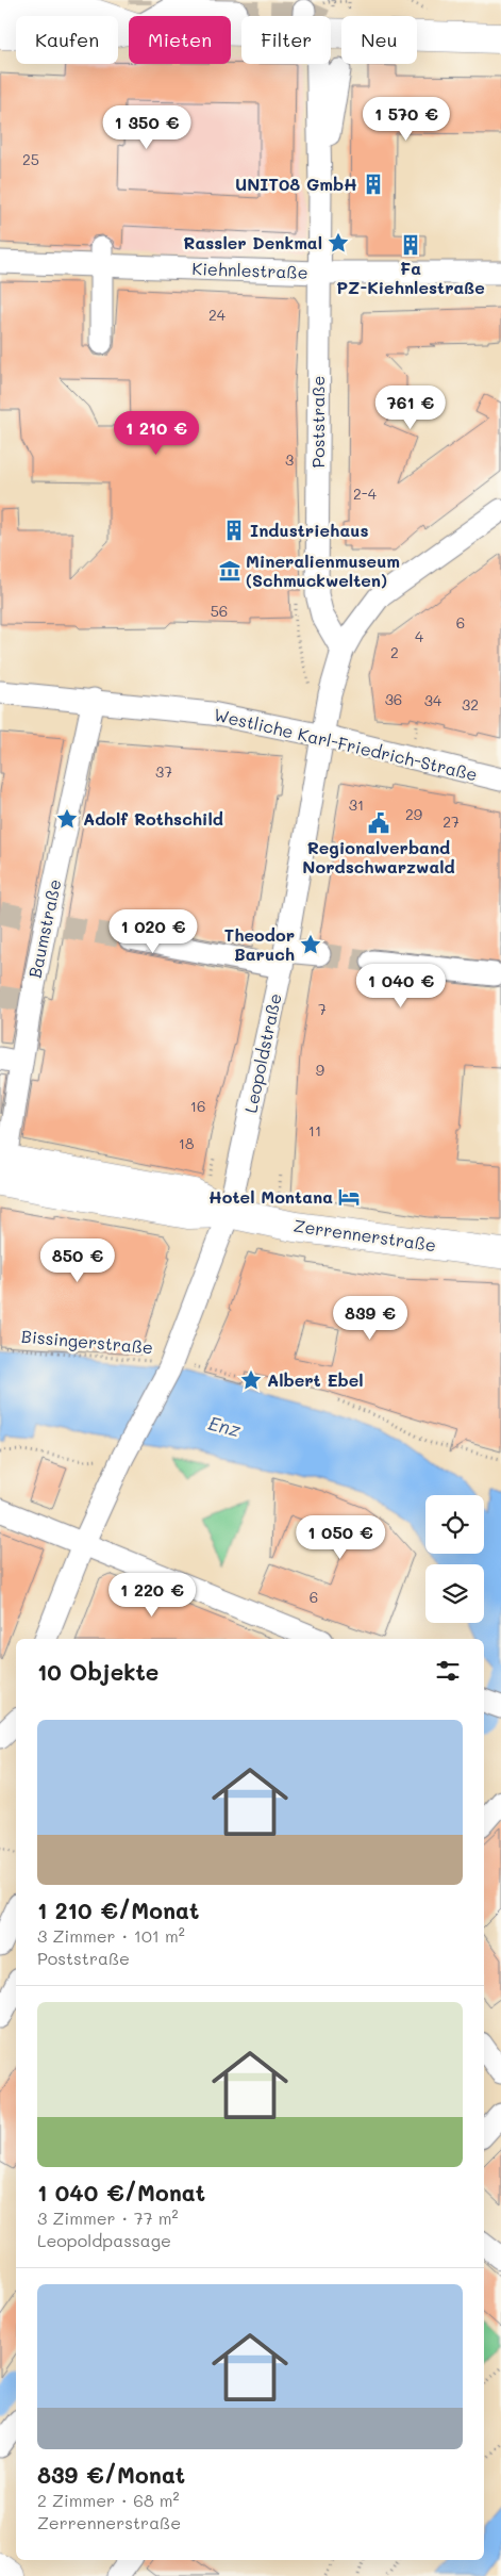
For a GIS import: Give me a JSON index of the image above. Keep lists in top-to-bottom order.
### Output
{
  "streets": {
    "main road": ["Zerrennerstraße"],
    "street": [
      "Kiehnlestraße",
      "Poststraße",
      "Westliche Karl-Friedrich-Straße",
      "Baumstraße",
      "Leopoldstraße"
    ],
    "path": ["Bissingerstraße"]
  },
  "crossings": [
    ["Kiehnlestraße", "Poststraße"],
    ["Poststraße", "Leopoldstraße"],
    ["Westliche Karl-Friedrich-Straße", "Baumstraße"],
    ["Westliche Karl-Friedrich-Straße", "Leopoldstraße"],
    ["Baumstraße", "Zerrennerstraße"],
    ["Leopoldstraße", "Zerrennerstraße"],
    ["Leopoldstraße", "Bissingerstraße"]
  ],
  "water": ["Enz"],
  "places": {
    "building": ["UNIT08 GmbH", "Fa PZ-Kiehnlestraße", "Industriehaus"],
    "place": [
      "Rassler Denkmal",
      "Adolf Rothschild",
      "Theodor Baruch",
      "Albert Ebel"
    ],
    "museum": ["Mineralienmuseum (Schmuckwelten)"],
    "public building": ["Regionalverband Nordschwarzwald"],
    "hotel": ["Hotel Montana"]
  },
  "house_numbers": [
    "25",
    "24",
    "3",
    "2-4",
    "56",
    "6",
    "4",
    "2",
    "36",
    "34",
    "32",
    "37",
    "31",
    "29",
    "27",
    "7",
    "9",
    "16",
    "11",
    "18",
    "6"
  ],
  "page": {
    "chip": [
      "Kaufen",
      "Mieten",
      "Filter",
      "Neu"
    ],
    "price": [
      "1 570 €",
      "1 350 €",
      "761 €",
      "1 210 €",
      "1 020 €",
      "1 040 €",
      "850 €",
      "839 €",
      "1 050 €",
      "1 220 €"
    ],
    "heading": "10 Objekte",
    "list": [
      {
        "name": "1 210 €/Monat",
        "note": "3 Zimmer · 101 m² · Poststraße"
      },
      {
        "name": "1 040 €/Monat",
        "note": "3 Zimmer · 77 m² · Leopoldpassage"
      },
      {
        "name": "839 €/Monat",
        "note": "2 Zimmer · 68 m² · Zerrennerstraße"
      }
    ]
  }
}
